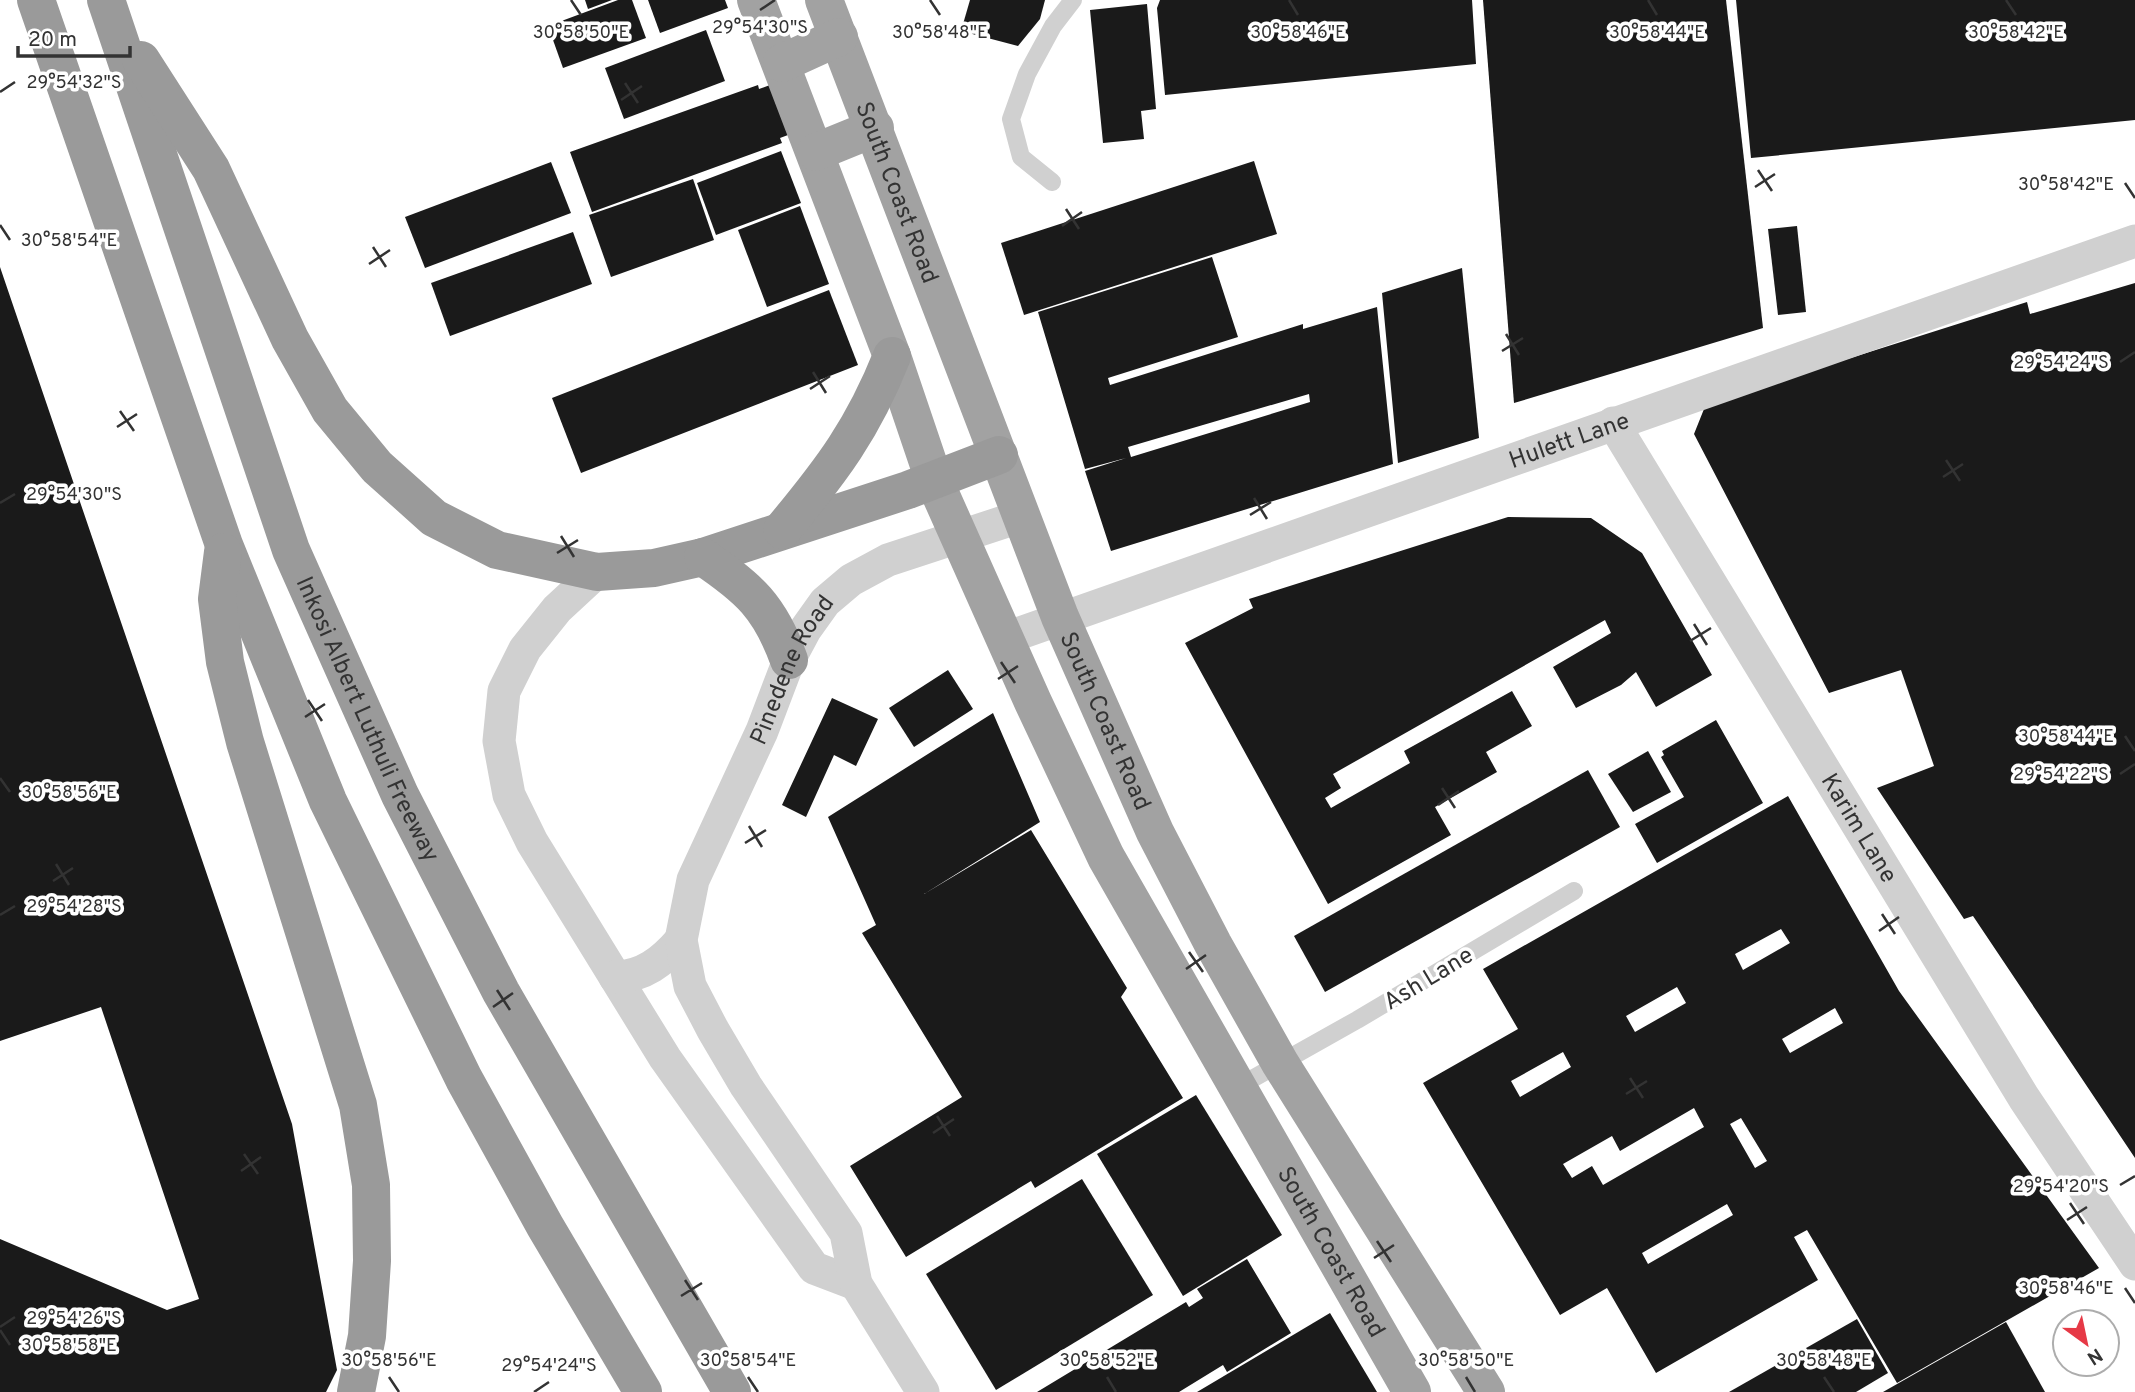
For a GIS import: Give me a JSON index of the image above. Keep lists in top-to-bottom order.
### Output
{
  "streets": {
    "highway": ["South Coast Road", "Inkosi Albert Luthuli Freeway"],
    "street": ["Hulett Lane", "Pinedene Road", "Karim Lane"],
    "lane": ["Ash Lane"]
  },
  "crossings": [
    ["South Coast Road", "Hulett Lane"],
    ["South Coast Road", "Pinedene Road"],
    ["South Coast Road", "Ash Lane"],
    ["Hulett Lane", "Karim Lane"]
  ],
  "scale_bar": "20 m",
  "north": "bottom right",
  "coordinates": [
    "29°54'30\"S",
    "30°58'50\"E",
    "30°58'48\"E",
    "30°58'46\"E",
    "30°58'44\"E",
    "30°58'42\"E",
    "29°54'32\"S",
    "30°58'54\"E",
    "29°54'24\"S",
    "29°54'22\"S",
    "30°58'56\"E",
    "29°54'28\"S",
    "29°54'20\"S",
    "29°54'26\"S",
    "30°58'58\"E",
    "30°58'52\"E"
  ]
}
